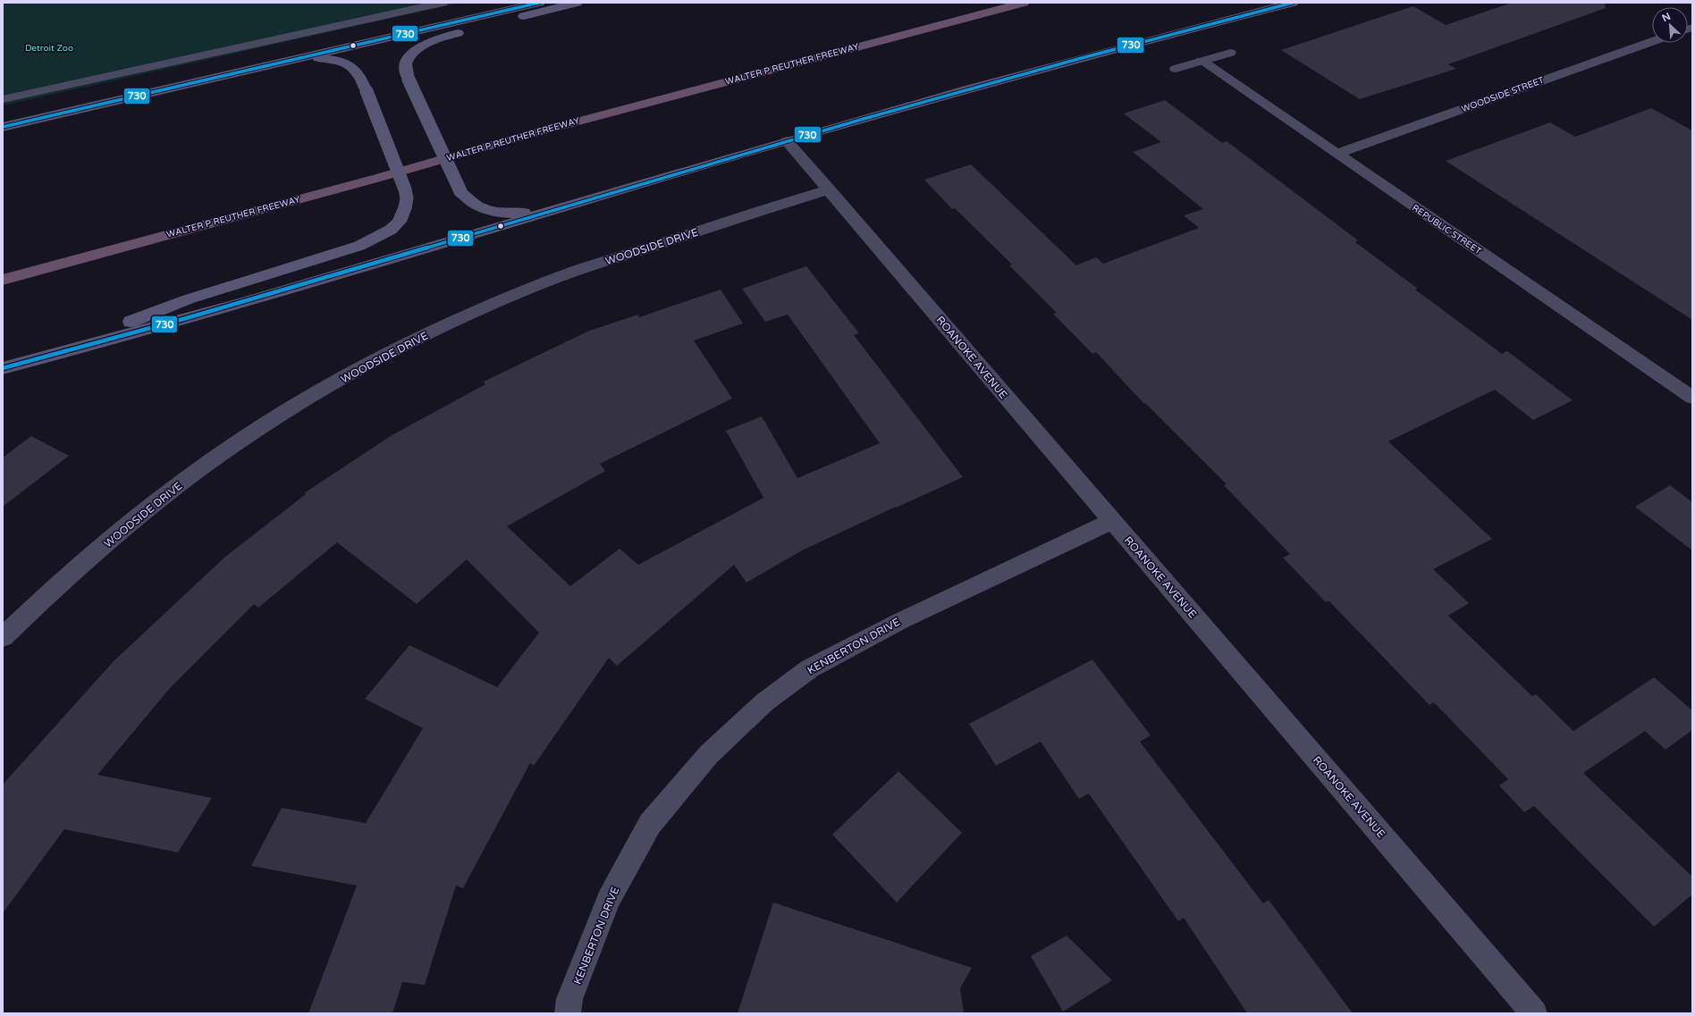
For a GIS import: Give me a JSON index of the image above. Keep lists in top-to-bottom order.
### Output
{
  "streets": {
    "highway": ["WALTER P REUTHER FREEWAY"],
    "street": [
      "WOODSIDE STREET",
      "REPUBLIC STREET",
      "WOODSIDE DRIVE",
      "ROANOKE AVENUE",
      "KENBERTON DRIVE"
    ]
  },
  "crossings": [
    ["WOODSIDE STREET", "REPUBLIC STREET"],
    ["WOODSIDE DRIVE", "ROANOKE AVENUE"],
    ["ROANOKE AVENUE", "KENBERTON DRIVE"]
  ],
  "parks": ["Detroit Zoo"],
  "lines": ["transit line 730"],
  "north": "top left"
}
